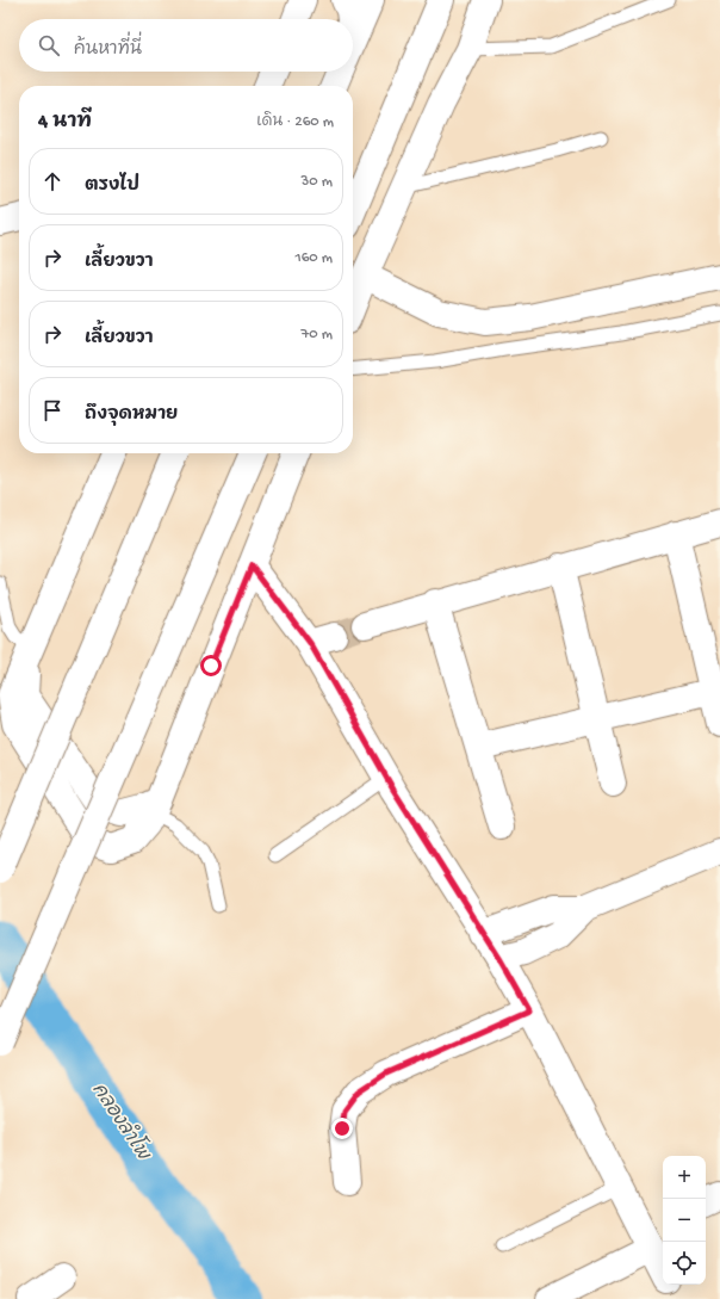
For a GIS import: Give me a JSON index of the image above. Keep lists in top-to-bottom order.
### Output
{
  "water": ["คลองลำโพ"],
  "page": {
    "search": "ค้นหาที่นี่",
    "heading": ["4 นาที", "เดิน · 260 m"],
    "list": [
      ["ตรงไป", "30 m"],
      ["เลี้ยวขวา", "160 m"],
      ["เลี้ยวขวา", "70 m"],
      "ถึงจุดหมาย"
    ],
    "map_buttons": ["+", "−"]
  }
}
